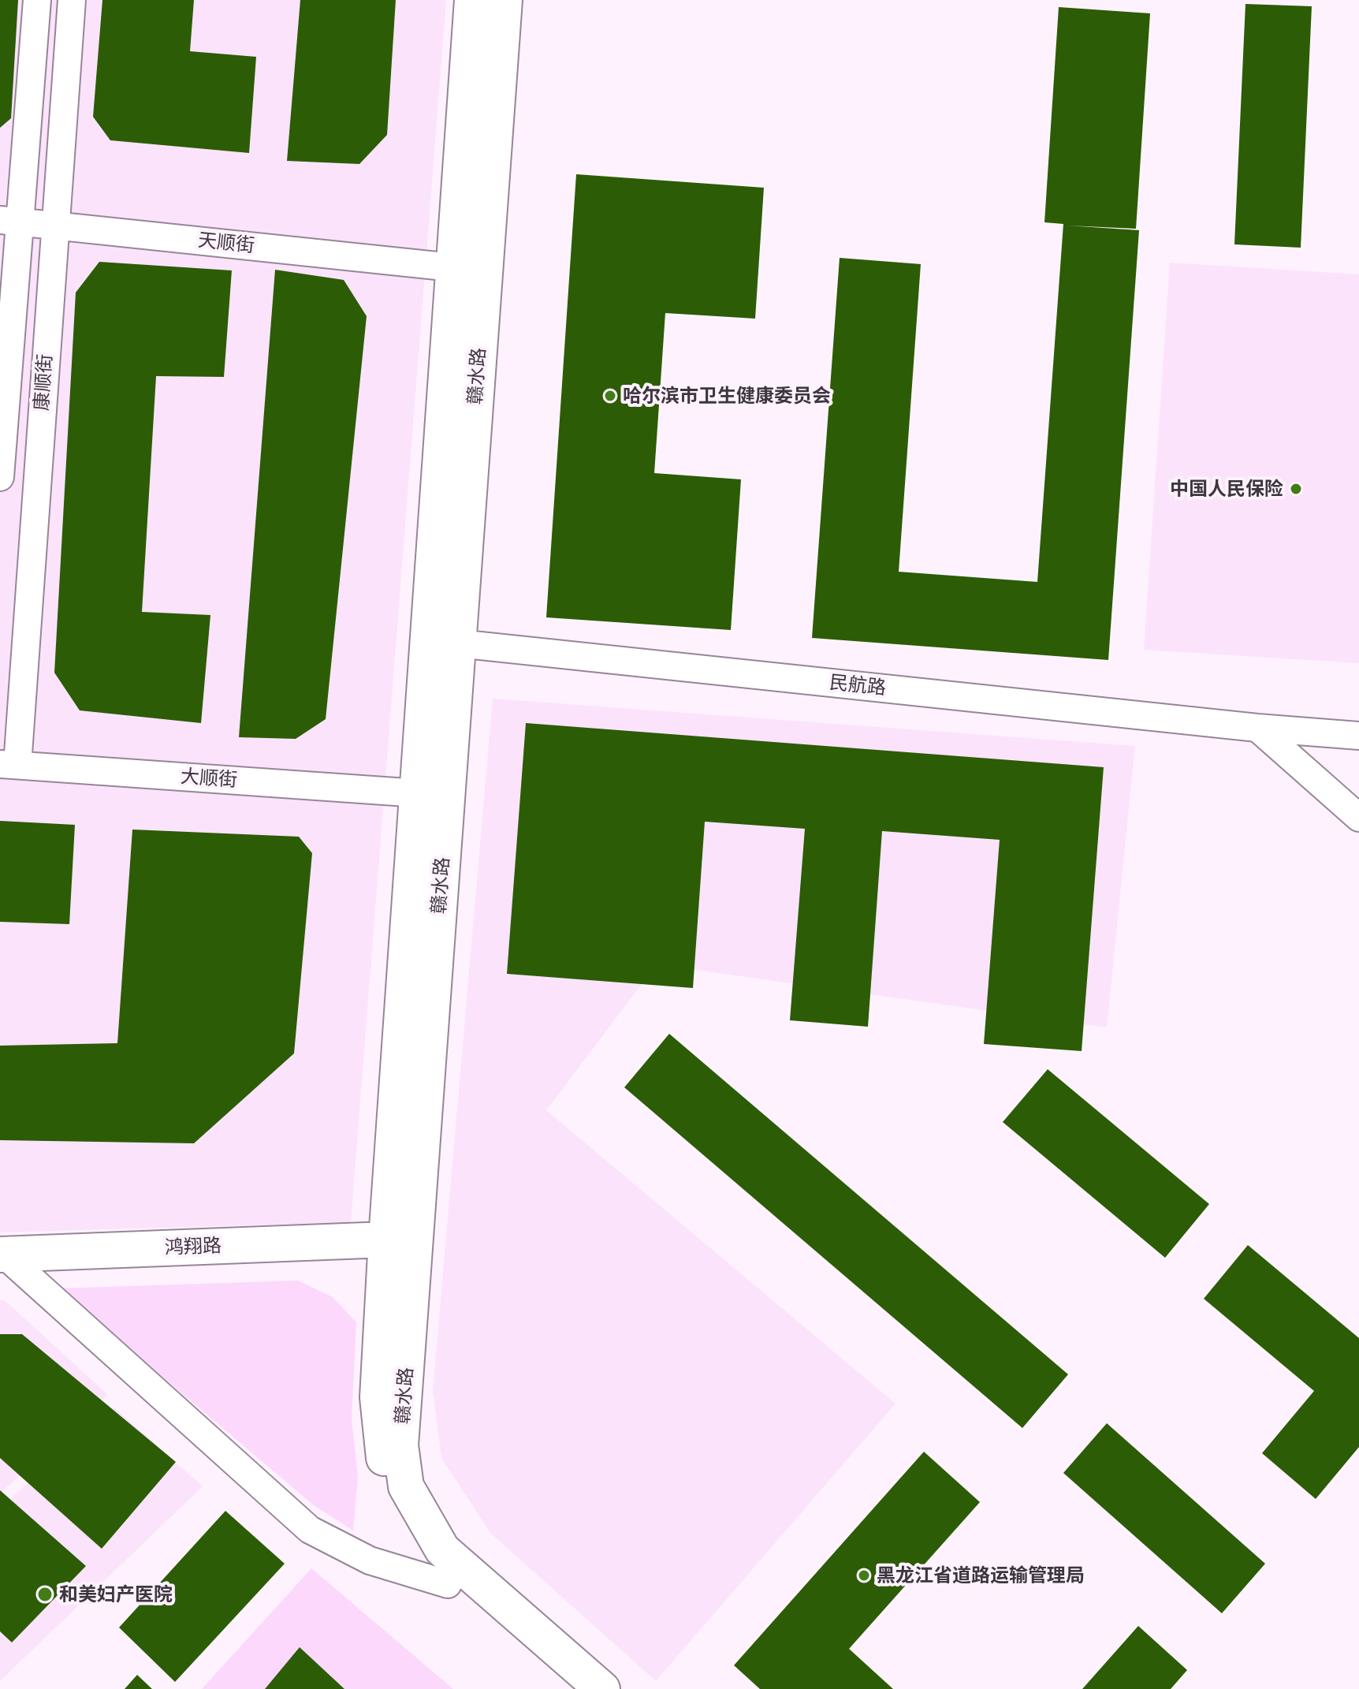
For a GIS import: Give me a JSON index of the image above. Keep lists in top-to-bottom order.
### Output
{
  "streets": {
    "main road": ["赣水路", "鸿翔路"],
    "street": [
      "天顺街",
      "康顺街",
      "民航路",
      "大顺街"
    ]
  },
  "crossings": [
    ["天顺街", "赣水路"],
    ["天顺街", "康顺街"],
    ["赣水路", "民航路"],
    ["赣水路", "大顺街"],
    ["赣水路", "鸿翔路"],
    ["康顺街", "大顺街"]
  ],
  "places": [
    "哈尔滨市卫生健康委员会",
    "中国人民保险",
    "黑龙江省道路运输管理局",
    "和美妇产医院"
  ]
}
